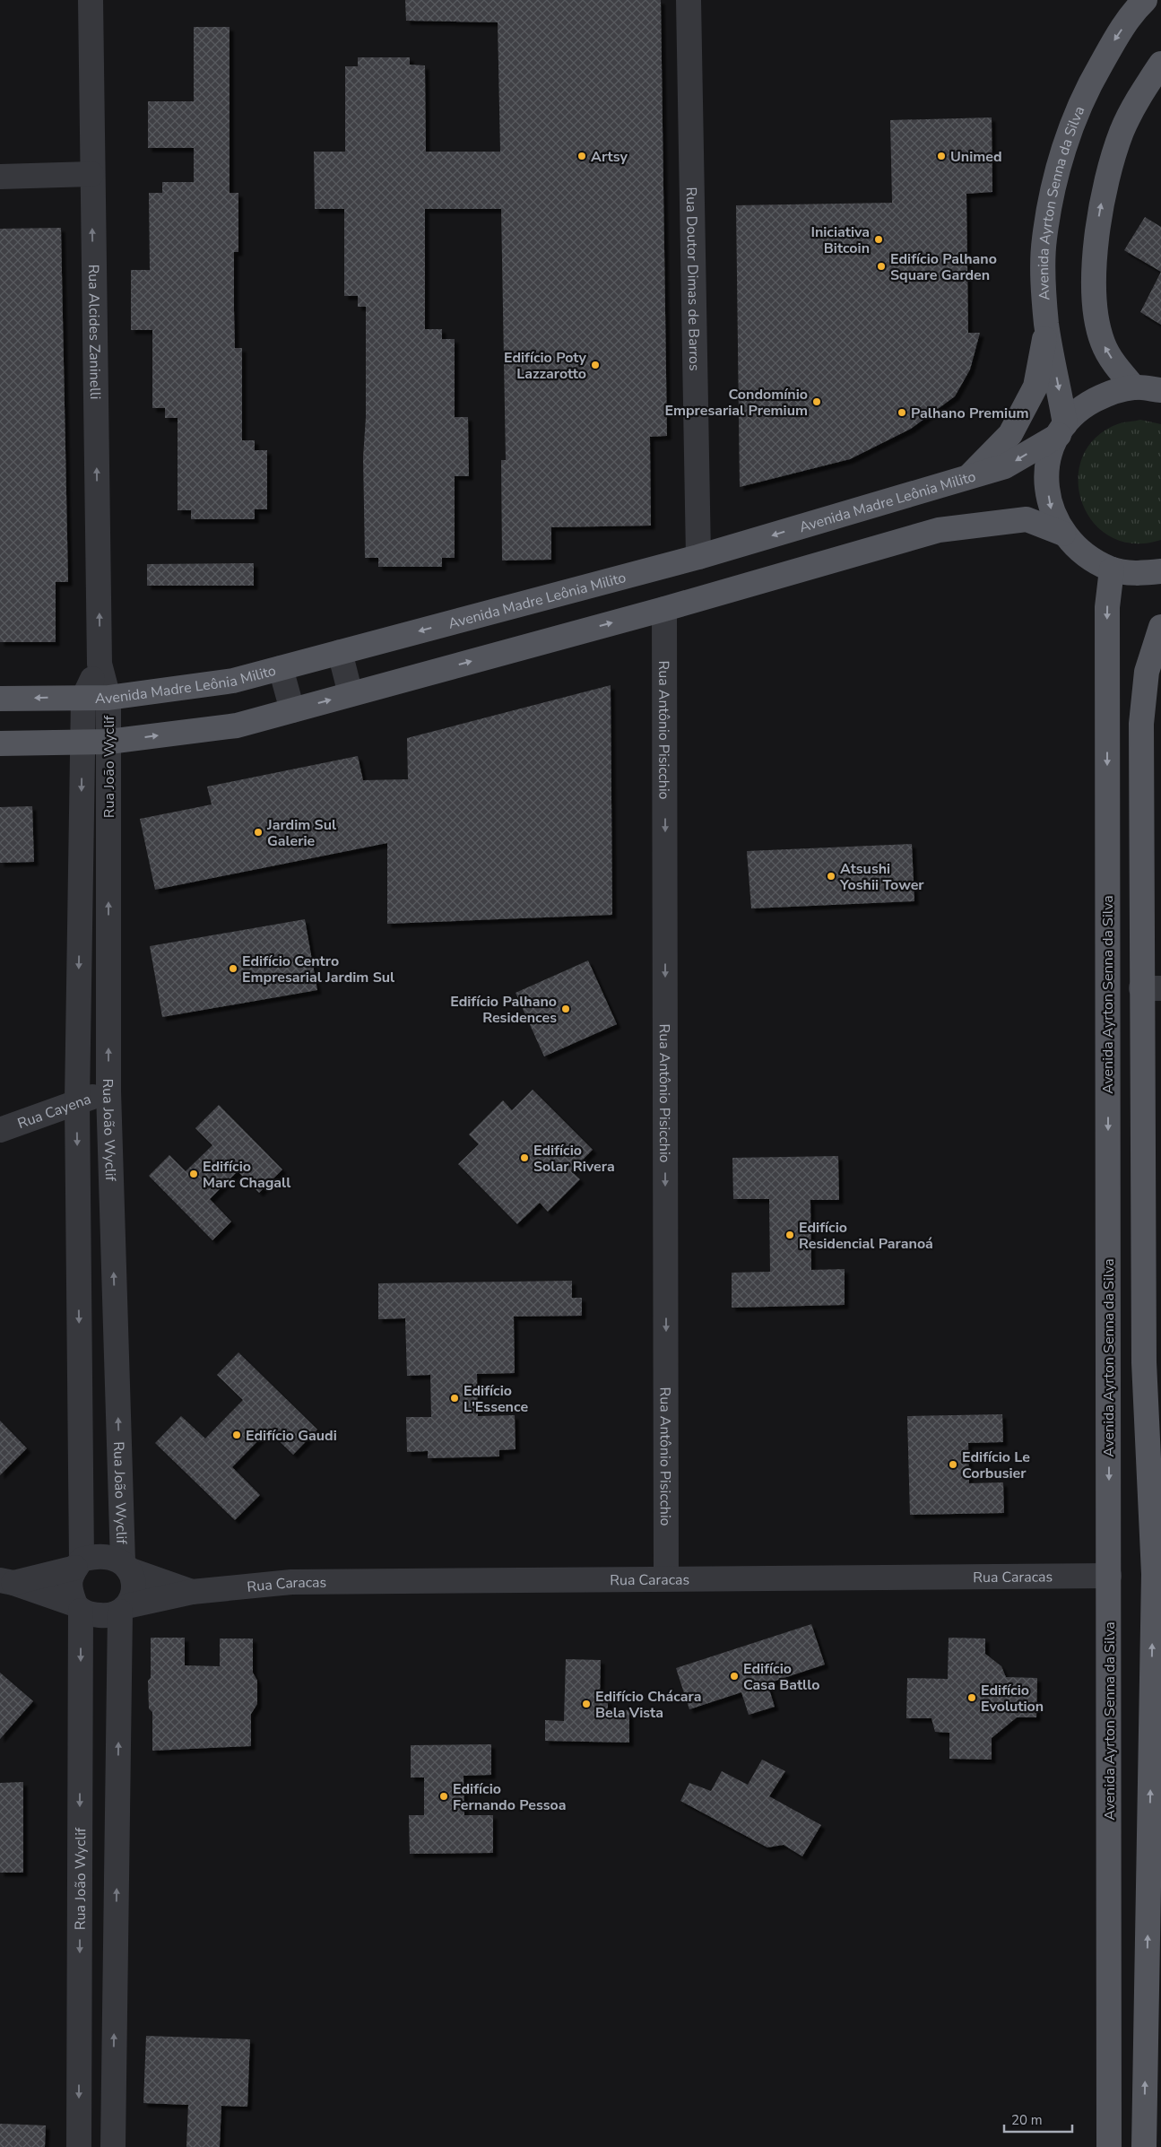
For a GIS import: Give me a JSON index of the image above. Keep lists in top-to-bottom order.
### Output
{
  "streets": {
    "main road": ["Avenida Ayrton Senna da Silva", "Avenida Madre Leônia Milito"],
    "street": [
      "Rua Doutor Dimas de Barros",
      "Rua Alcides Zaninelli",
      "Rua Antônio Pisicchio",
      "Rua João Wyclif",
      "Rua Cayena",
      "Rua Caracas"
    ]
  },
  "crossings": [
    ["Avenida Ayrton Senna da Silva", "Avenida Madre Leônia Milito"],
    ["Avenida Ayrton Senna da Silva", "Rua Caracas"],
    ["Rua Doutor Dimas de Barros", "Avenida Madre Leônia Milito"],
    ["Rua Alcides Zaninelli", "Avenida Madre Leônia Milito"],
    ["Rua Alcides Zaninelli", "Rua João Wyclif"],
    ["Avenida Madre Leônia Milito", "Rua João Wyclif"],
    ["Rua Antônio Pisicchio", "Rua Caracas"],
    ["Rua João Wyclif", "Rua Cayena"],
    ["Rua João Wyclif", "Rua Caracas"]
  ],
  "one_way": ["Rua Alcides Zaninelli", "Rua Antônio Pisicchio"],
  "places": [
    "Artsy",
    "Unimed",
    "Iniciativa Bitcoin",
    "Edifício Palhano Square Garden",
    "Edifício Poty Lazzarotto",
    "Condomínio Empresarial Premium",
    "Palhano Premium",
    "Jardim Sul Galerie",
    "Atsushi Yoshii Tower",
    "Edifício Centro Empresarial Jardim Sul",
    "Edifício Palhano Residences",
    "Edifício Solar Rivera",
    "Edifício Marc Chagall",
    "Edifício Residencial Paranoá",
    "Edifício L'Essence",
    "Edifício Gaudi",
    "Edifício Le Corbusier",
    "Edifício Casa Batllo",
    "Edifício Evolution",
    "Edifício Chácara Bela Vista",
    "Edifício Fernando Pessoa"
  ],
  "scale_bar": "20 m"
}
